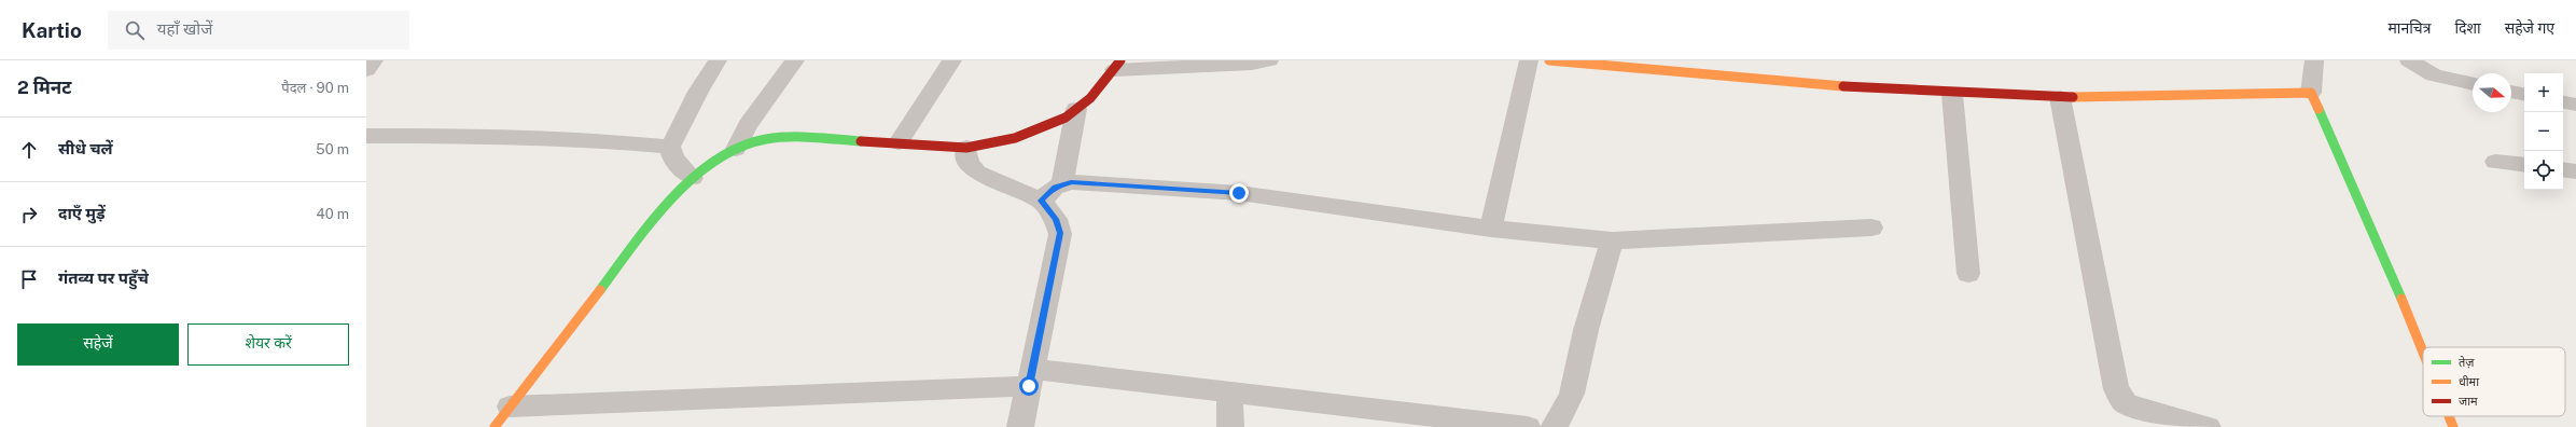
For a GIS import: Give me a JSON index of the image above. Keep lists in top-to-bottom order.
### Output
{
  "legend": ["तेज़", "धीमा", "जाम"],
  "north": "right",
  "page": {
    "header": "Kartio",
    "search": "यहाँ खोजें",
    "nav": ["मानचित्र", "दिशा", "सहेजे गए"],
    "heading": ["2 मिनट", "पैदल · 90 m"],
    "map_buttons": ["+", "−"],
    "list": [
      ["सीधे चलें", "50 m"],
      ["दाएँ मुड़ें", "40 m"],
      "गंतव्य पर पहुँचे"
    ],
    "buttons": ["सहेजें", "शेयर करें"]
  }
}
